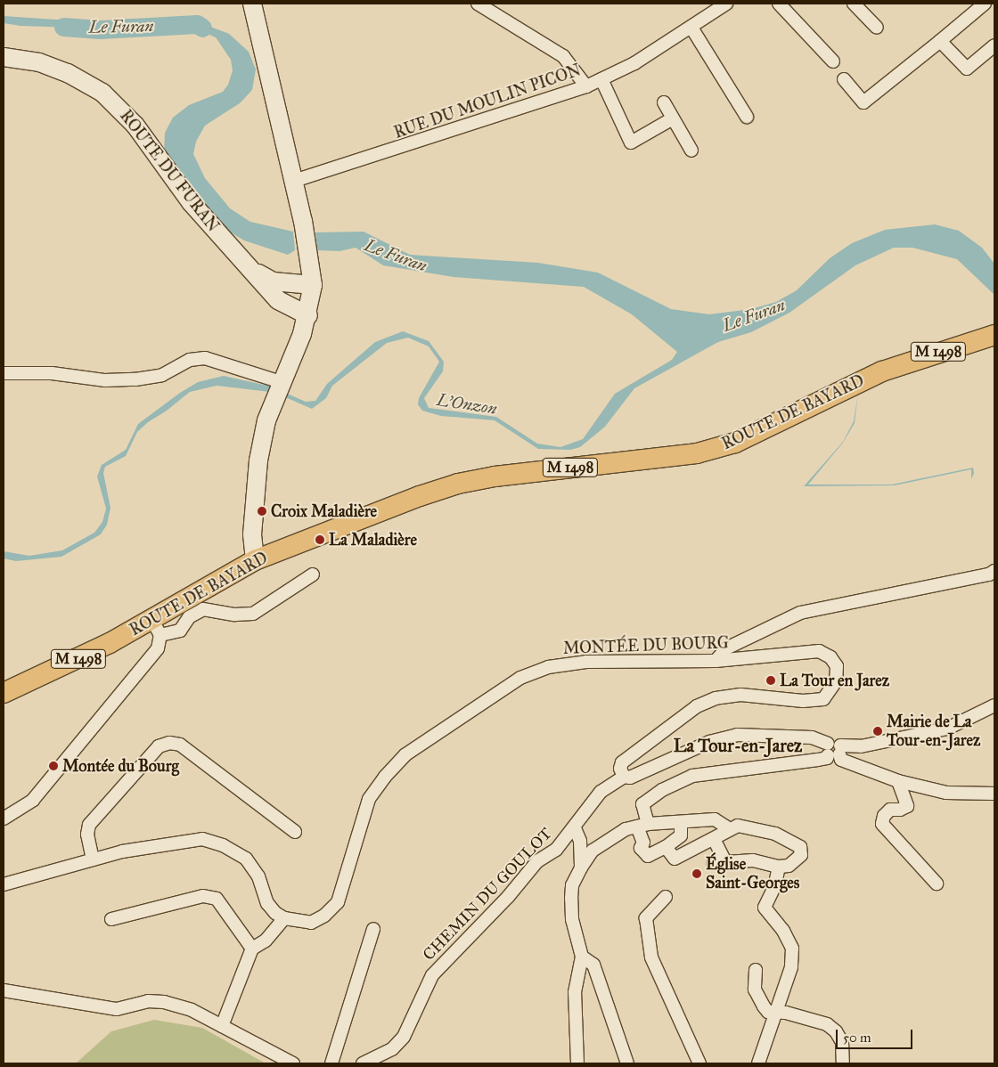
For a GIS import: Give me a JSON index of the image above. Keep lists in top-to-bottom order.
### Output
{
  "streets": {
    "main road": ["ROUTE DU FURAN", "M 1498", "ROUTE DE BAYARD"],
    "street": ["RUE DU MOULIN PICON", "MONTÉE DU BOURG", "CHEMIN DU GOULOT"]
  },
  "crossings": [
    ["MONTÉE DU BOURG", "CHEMIN DU GOULOT"]
  ],
  "districts": ["La Tour-en-Jarez"],
  "water": ["Le Furan", "L'Onzon"],
  "places": [
    "Croix Maladière",
    "La Maladière",
    "La Tour en Jarez",
    "Mairie de La Tour-en-Jarez",
    "Montée du Bourg",
    "Église Saint-Georges"
  ],
  "scale_bar": "50 m"
}
